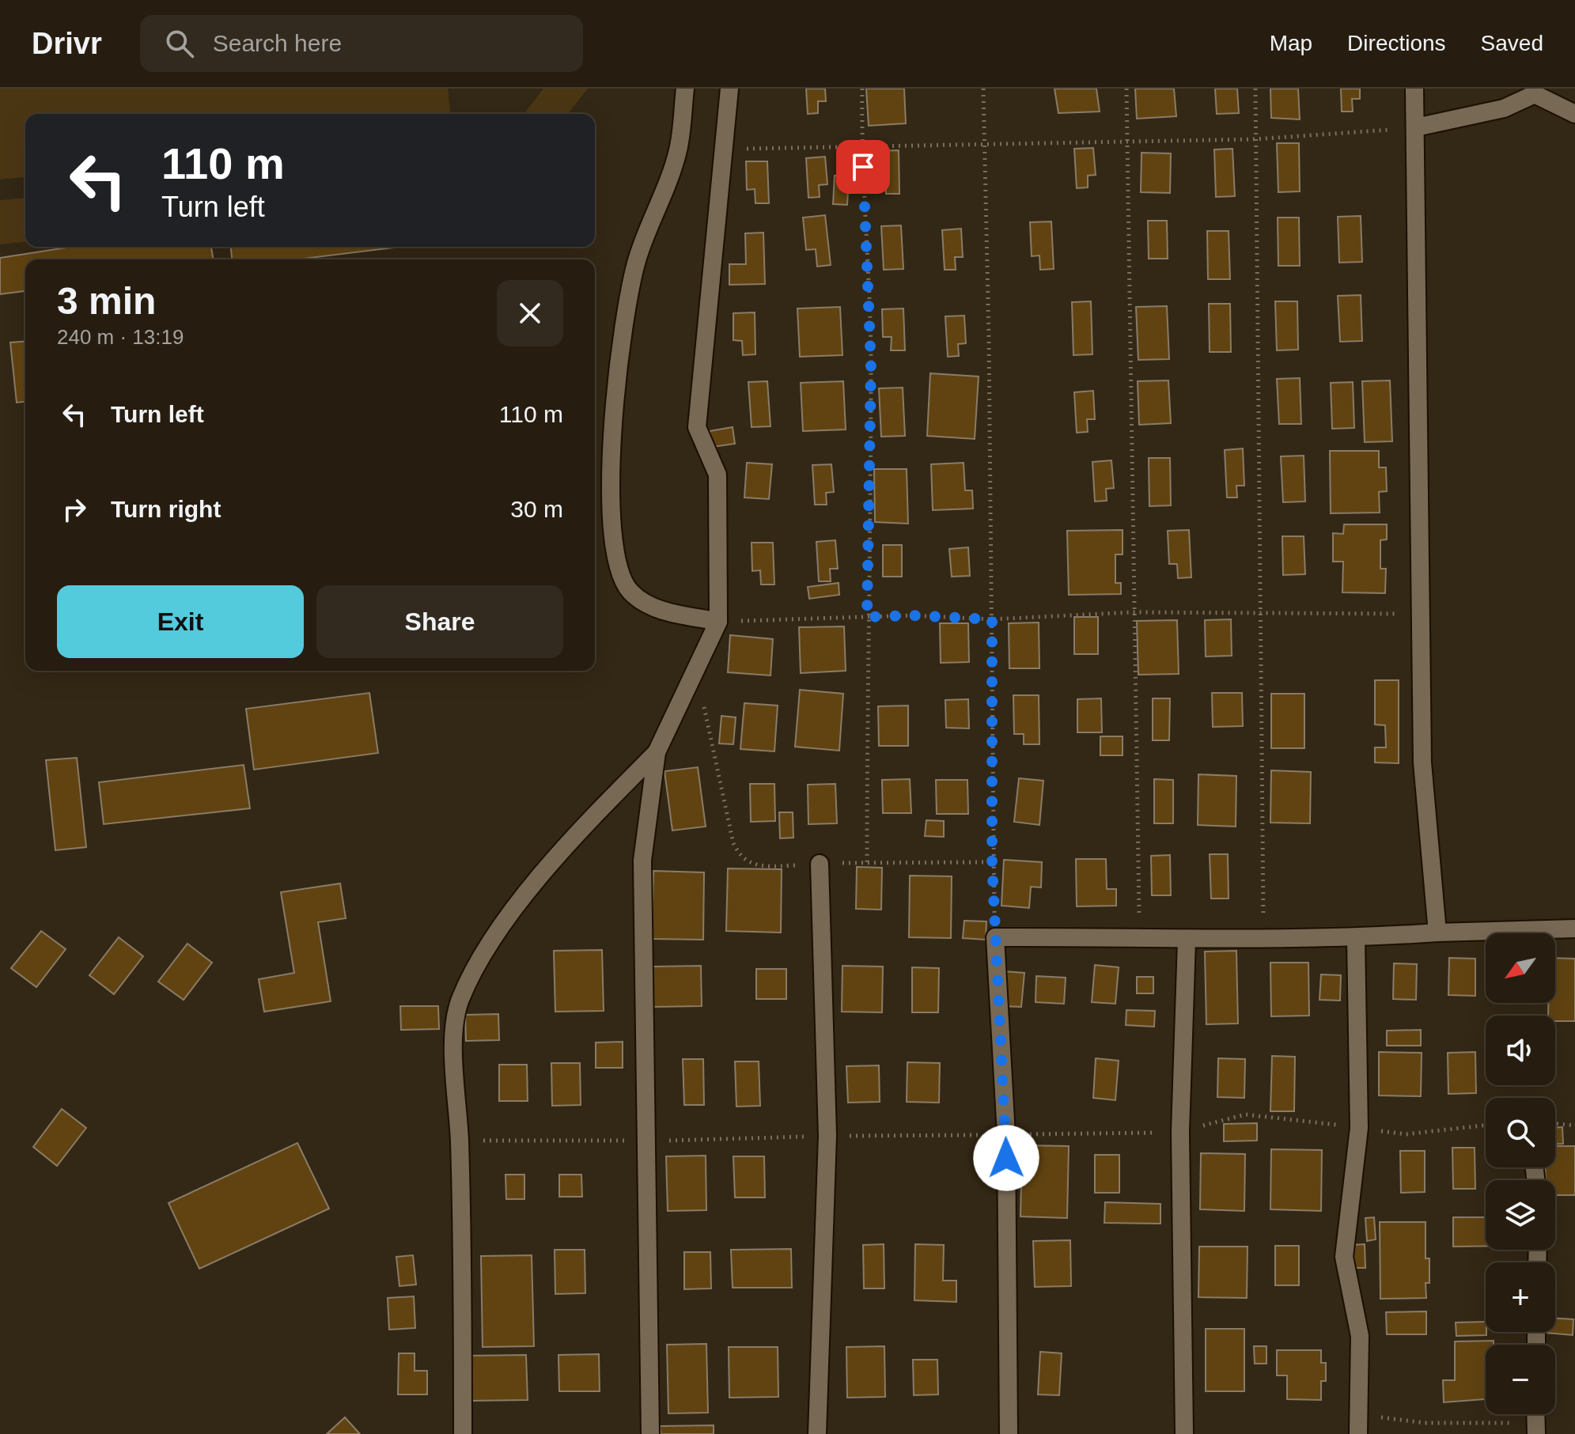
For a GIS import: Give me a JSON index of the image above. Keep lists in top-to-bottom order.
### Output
{
  "north": "bottom left",
  "page": {
    "header": "Drivr",
    "search": "Search here",
    "nav": ["Map", "Directions", "Saved"],
    "turn": ["110 m", "Turn left"],
    "heading": ["3 min", "240 m · 13:19"],
    "list": [
      {
        "name": "Turn left",
        "value": "110 m"
      },
      {
        "name": "Turn right",
        "value": "30 m"
      }
    ],
    "buttons": ["Exit", "Share"],
    "map_buttons": ["+", "−"]
  }
}
